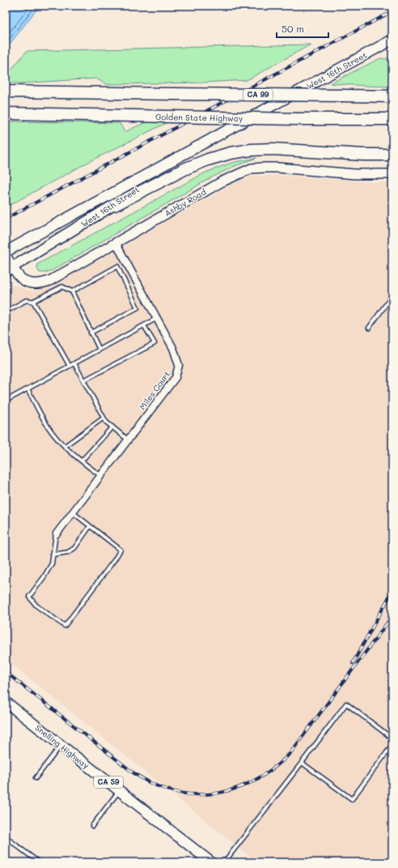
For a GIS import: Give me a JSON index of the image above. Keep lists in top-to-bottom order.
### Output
{
  "streets": {
    "highway": ["CA 99", "Golden State Highway"],
    "main road": [
      "West 16th Street",
      "Ashby Road",
      "Snelling Highway",
      "CA 59"
    ],
    "street": ["Miles Court"]
  },
  "crossings": [
    ["West 16th Street", "Ashby Road"],
    ["Ashby Road", "Miles Court"]
  ],
  "scale_bar": "50 m"
}
